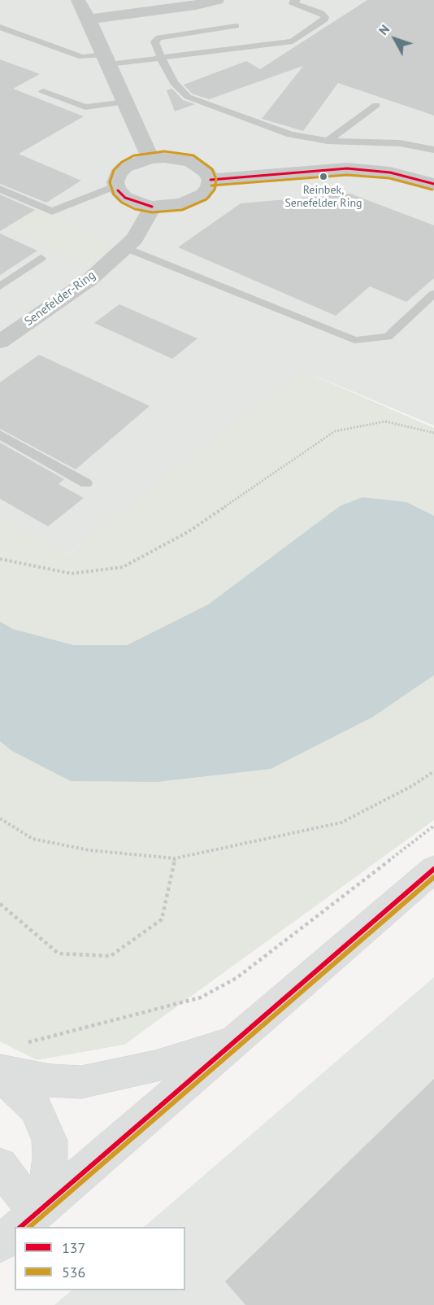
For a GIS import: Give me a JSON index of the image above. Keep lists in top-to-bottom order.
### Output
{
  "streets": {
    "street": ["Senefelder-Ring"]
  },
  "places": ["Reinbek, Senefelder Ring"],
  "lines": ["transit line 536", "transit line 137"],
  "legend": ["137", "536"],
  "north": "top left"
}
